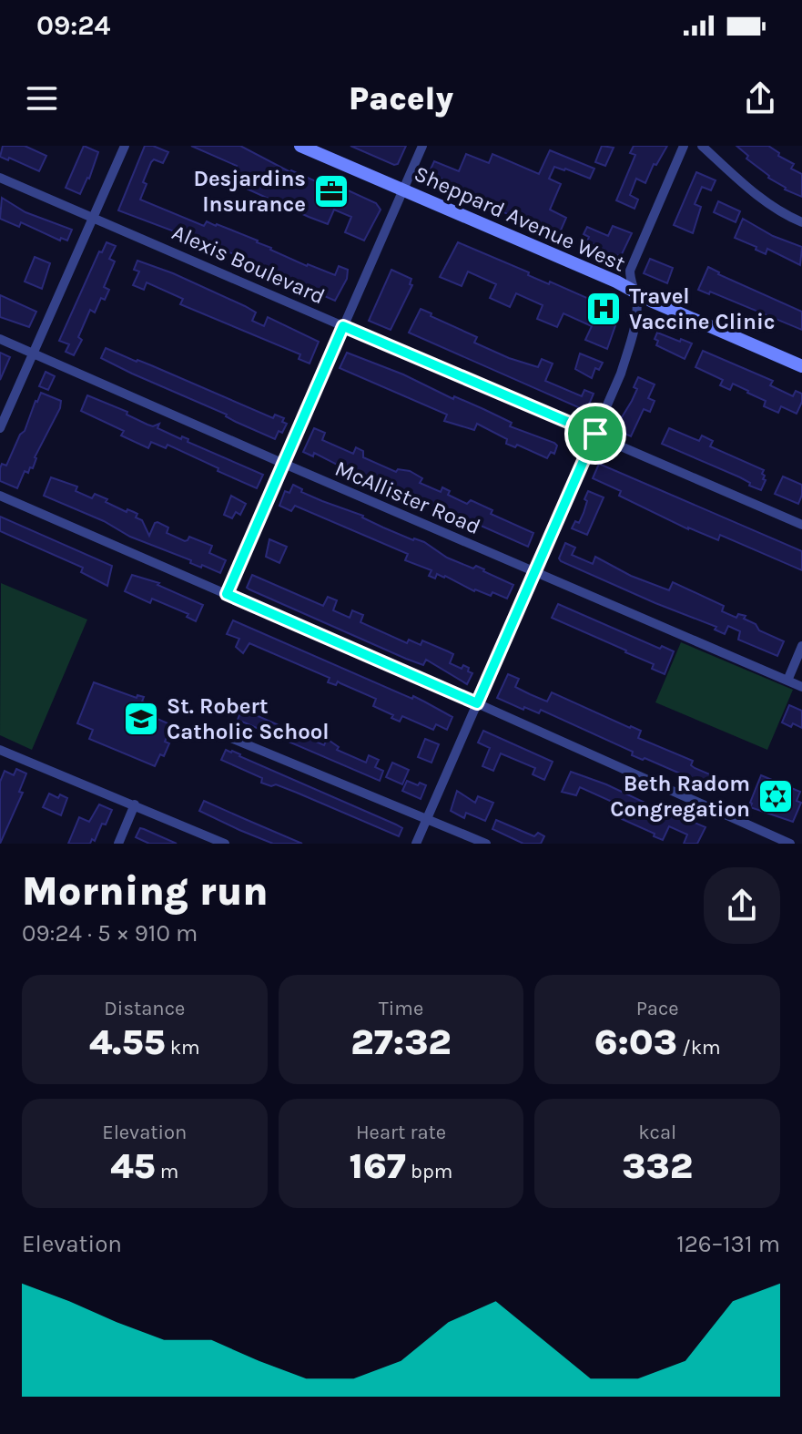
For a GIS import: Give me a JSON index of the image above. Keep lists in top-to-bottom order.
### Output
{
  "streets": {
    "main road": ["Sheppard Avenue West"],
    "street": ["Alexis Boulevard", "McAllister Road"]
  },
  "places": {
    "office": ["Desjardins Insurance"],
    "hospital": ["Travel Vaccine Clinic"],
    "school or university": ["St. Robert Catholic School"],
    "synagogue": ["Beth Radom Congregation"]
  },
  "page": {
    "status": "09:24",
    "header": "Pacely",
    "heading": ["Morning run", "09:24 · 5 × 910 m"],
    "stats": [
      ["Distance", "4.55 km"],
      ["Time", "27:32"],
      ["Pace", "6:03 /km"],
      ["Elevation", "45 m"],
      ["Heart rate", "167 bpm"],
      ["kcal", "332"]
    ],
    "chart": ["Elevation", "126–131 m"]
  }
}
